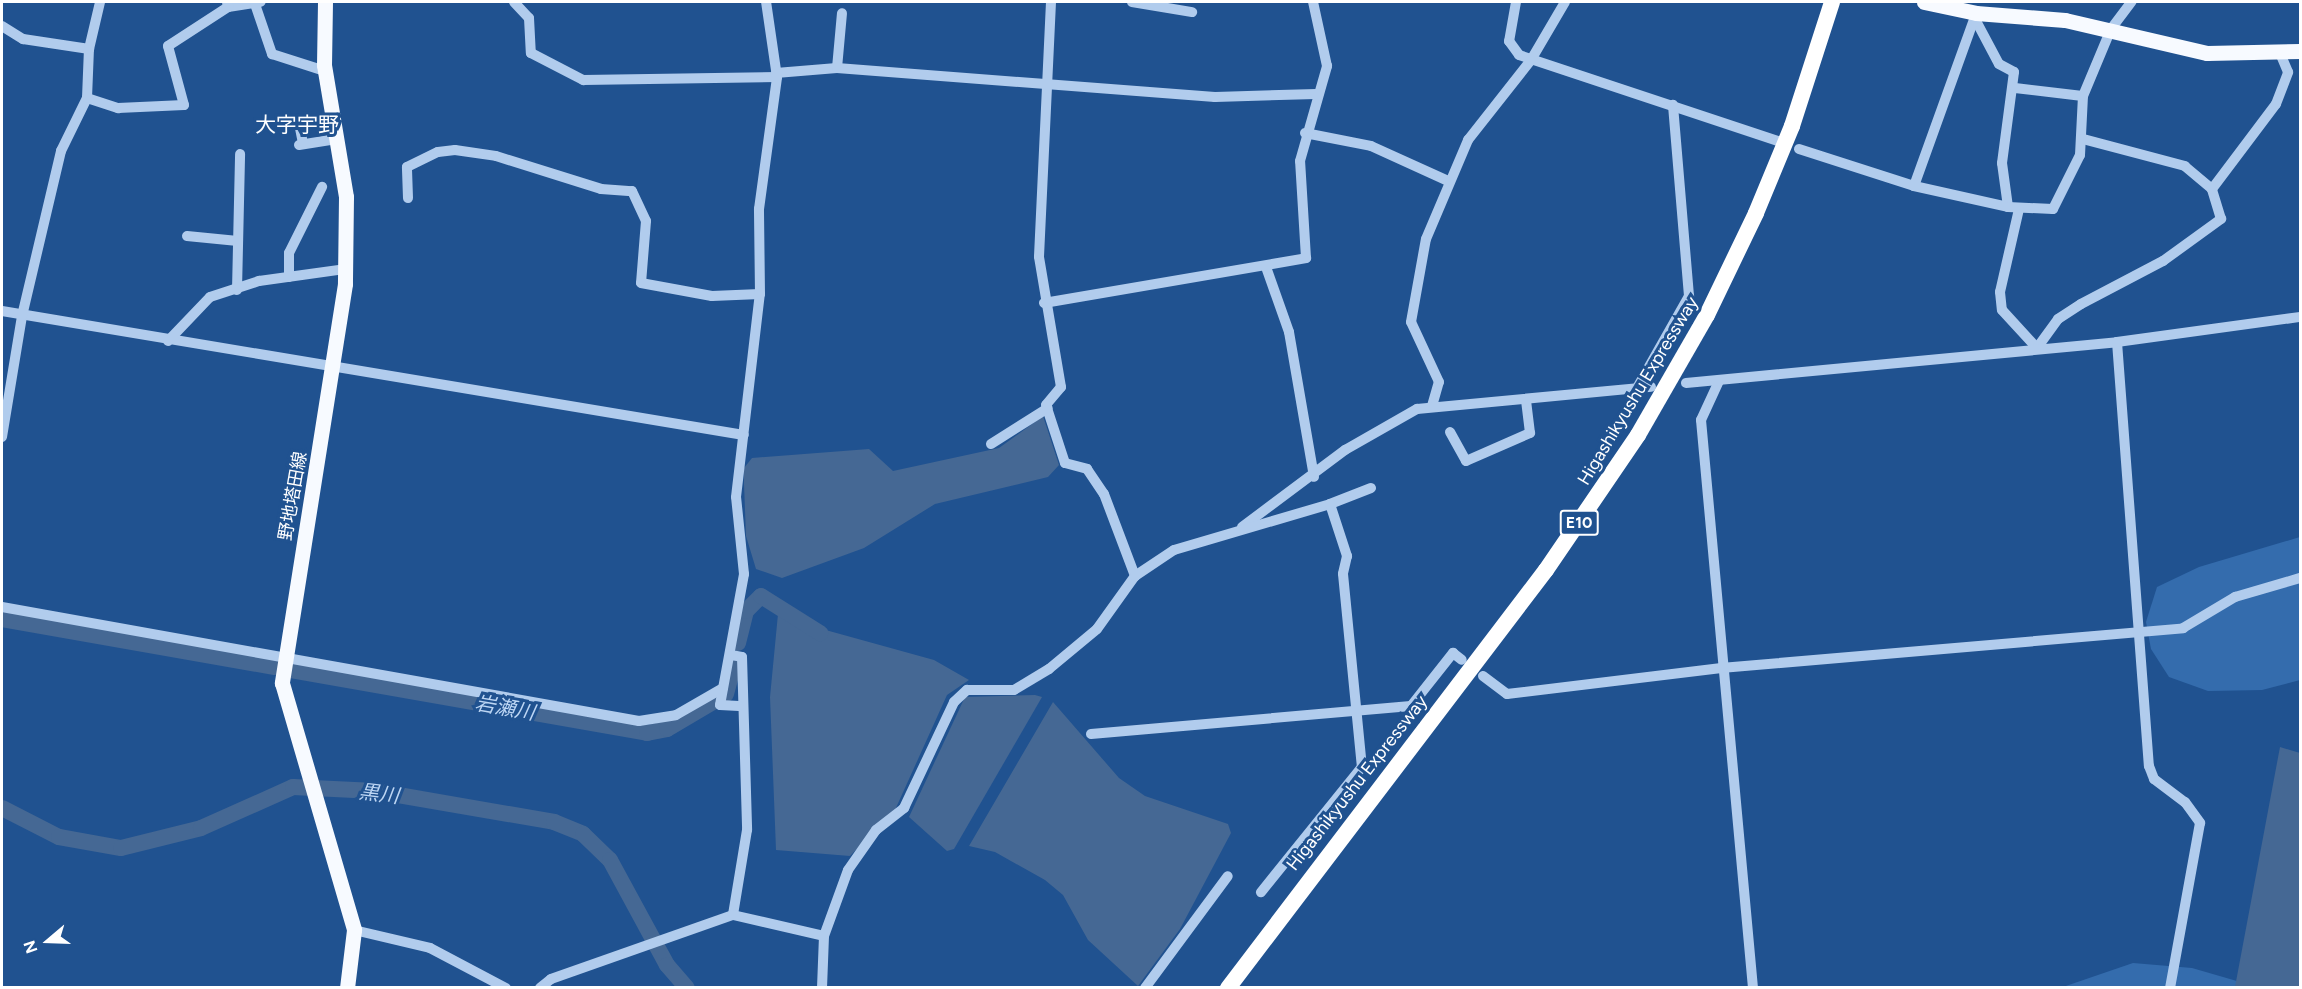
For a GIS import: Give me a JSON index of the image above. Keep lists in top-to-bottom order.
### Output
{
  "streets": {
    "highway": ["Higashikyushu Expressway", "E10"],
    "main road": ["野地塔田線"]
  },
  "districts": ["大字宇野"],
  "water": ["岩瀬川", "黒川"],
  "north": "left"
}
